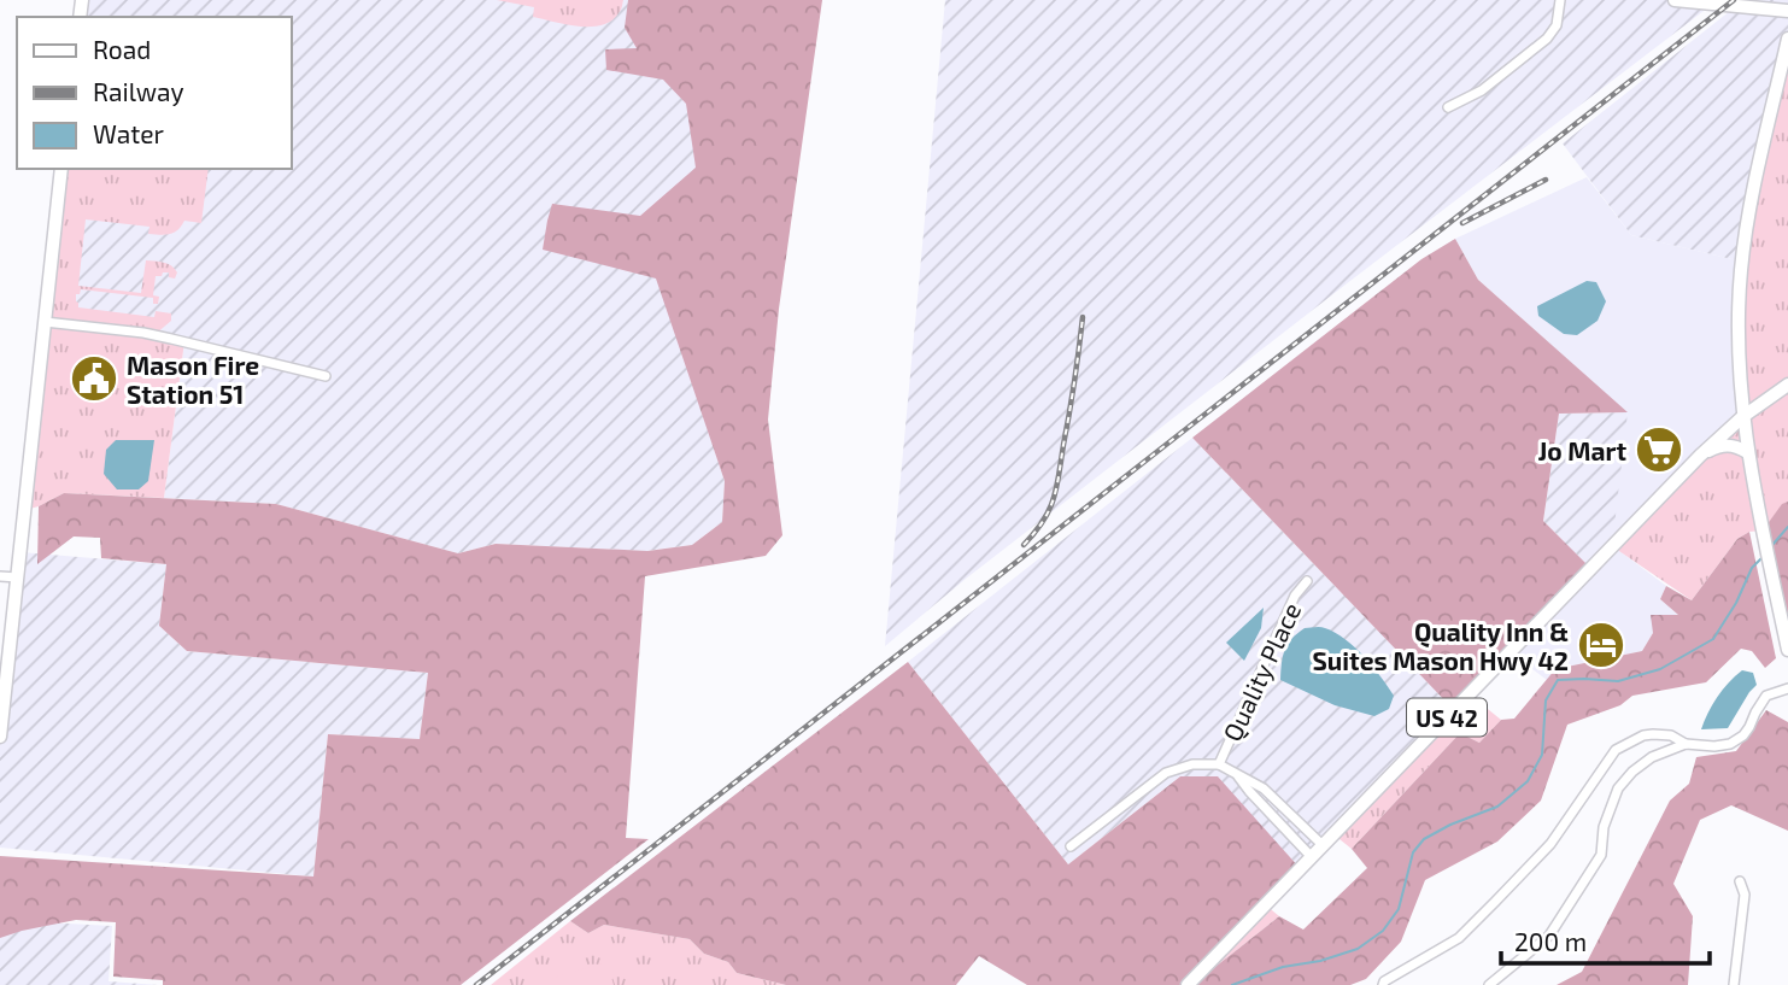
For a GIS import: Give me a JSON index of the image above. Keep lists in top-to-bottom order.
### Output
{
  "streets": {
    "main road": ["US 42"],
    "street": ["Quality Place"]
  },
  "places": {
    "public building": ["Mason Fire Station 51"],
    "supermarket": ["Jo Mart"],
    "hotel": ["Quality Inn & Suites Mason Hwy 42"]
  },
  "legend": ["Road", "Railway", "Water"],
  "scale_bar": "200 m"
}
